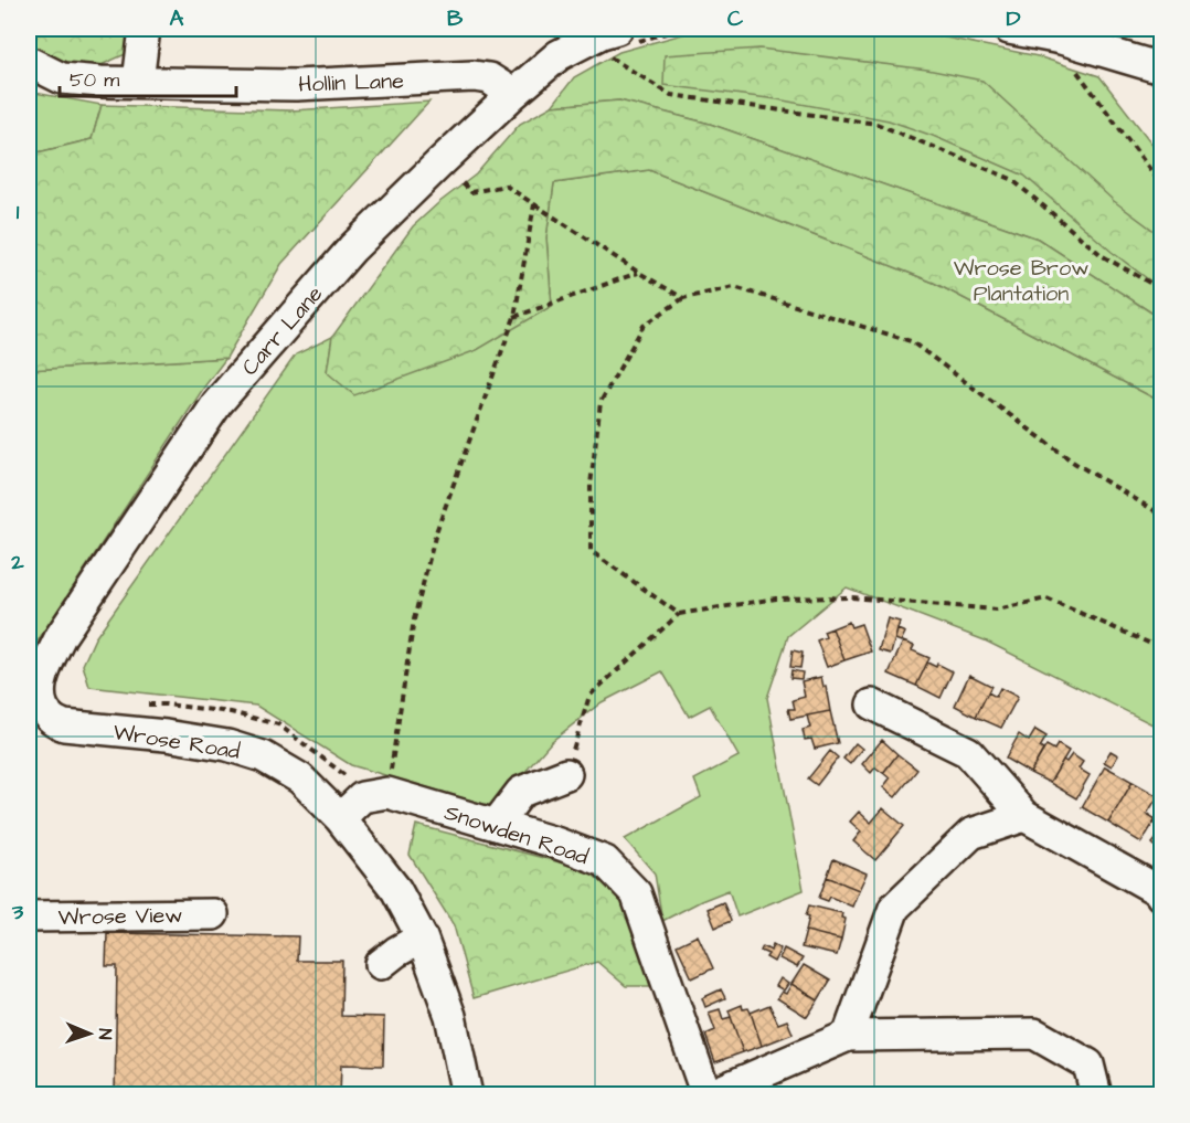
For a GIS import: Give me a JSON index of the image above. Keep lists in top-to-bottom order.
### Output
{
  "streets": {
    "street": [
      "Hollin Lane",
      "Carr Lane",
      "Wrose Road",
      "Snowden Road",
      "Wrose View"
    ]
  },
  "crossings": [
    ["Hollin Lane", "Carr Lane"],
    ["Carr Lane", "Wrose Road"]
  ],
  "parks": ["Wrose Brow Plantation"],
  "scale_bar": "50 m",
  "north": "right",
  "grid": {
    "columns": [
      "A",
      "B",
      "C",
      "D"
    ],
    "rows": ["1", "2", "3"]
  }
}
